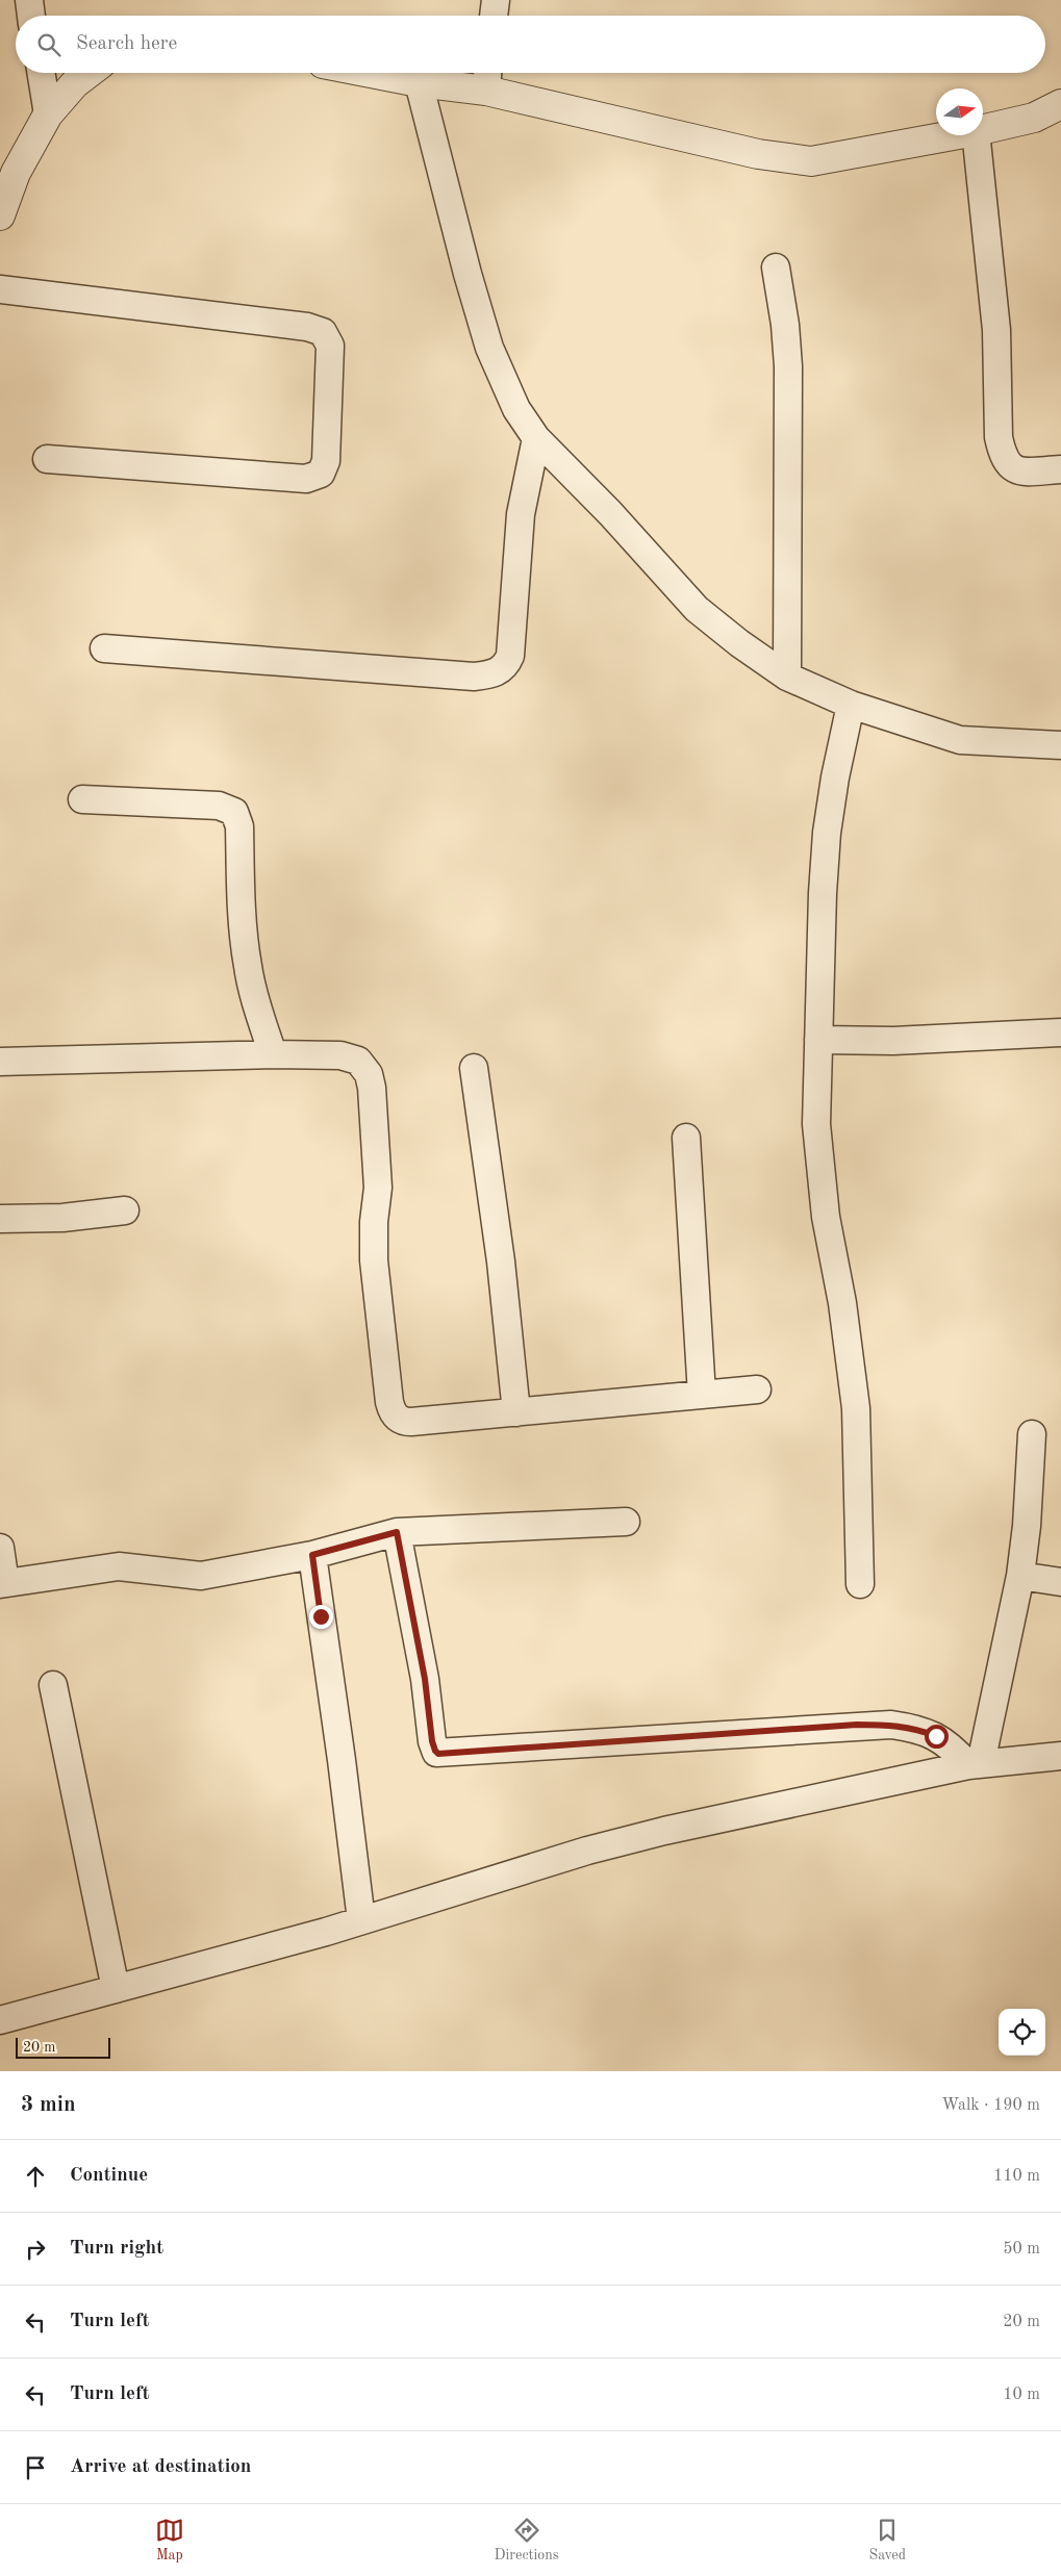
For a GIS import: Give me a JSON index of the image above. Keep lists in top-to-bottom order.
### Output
{
  "scale_bar": "20 m",
  "north": "right",
  "page": {
    "search": "Search here",
    "scale": "20 m",
    "heading": ["3 min", "Walk · 190 m"],
    "list": [
      ["Continue", "110 m"],
      ["Turn right", "50 m"],
      ["Turn left", "20 m"],
      ["Turn left", "10 m"],
      "Arrive at destination"
    ],
    "nav": ["Map", "Directions", "Saved"]
  }
}
